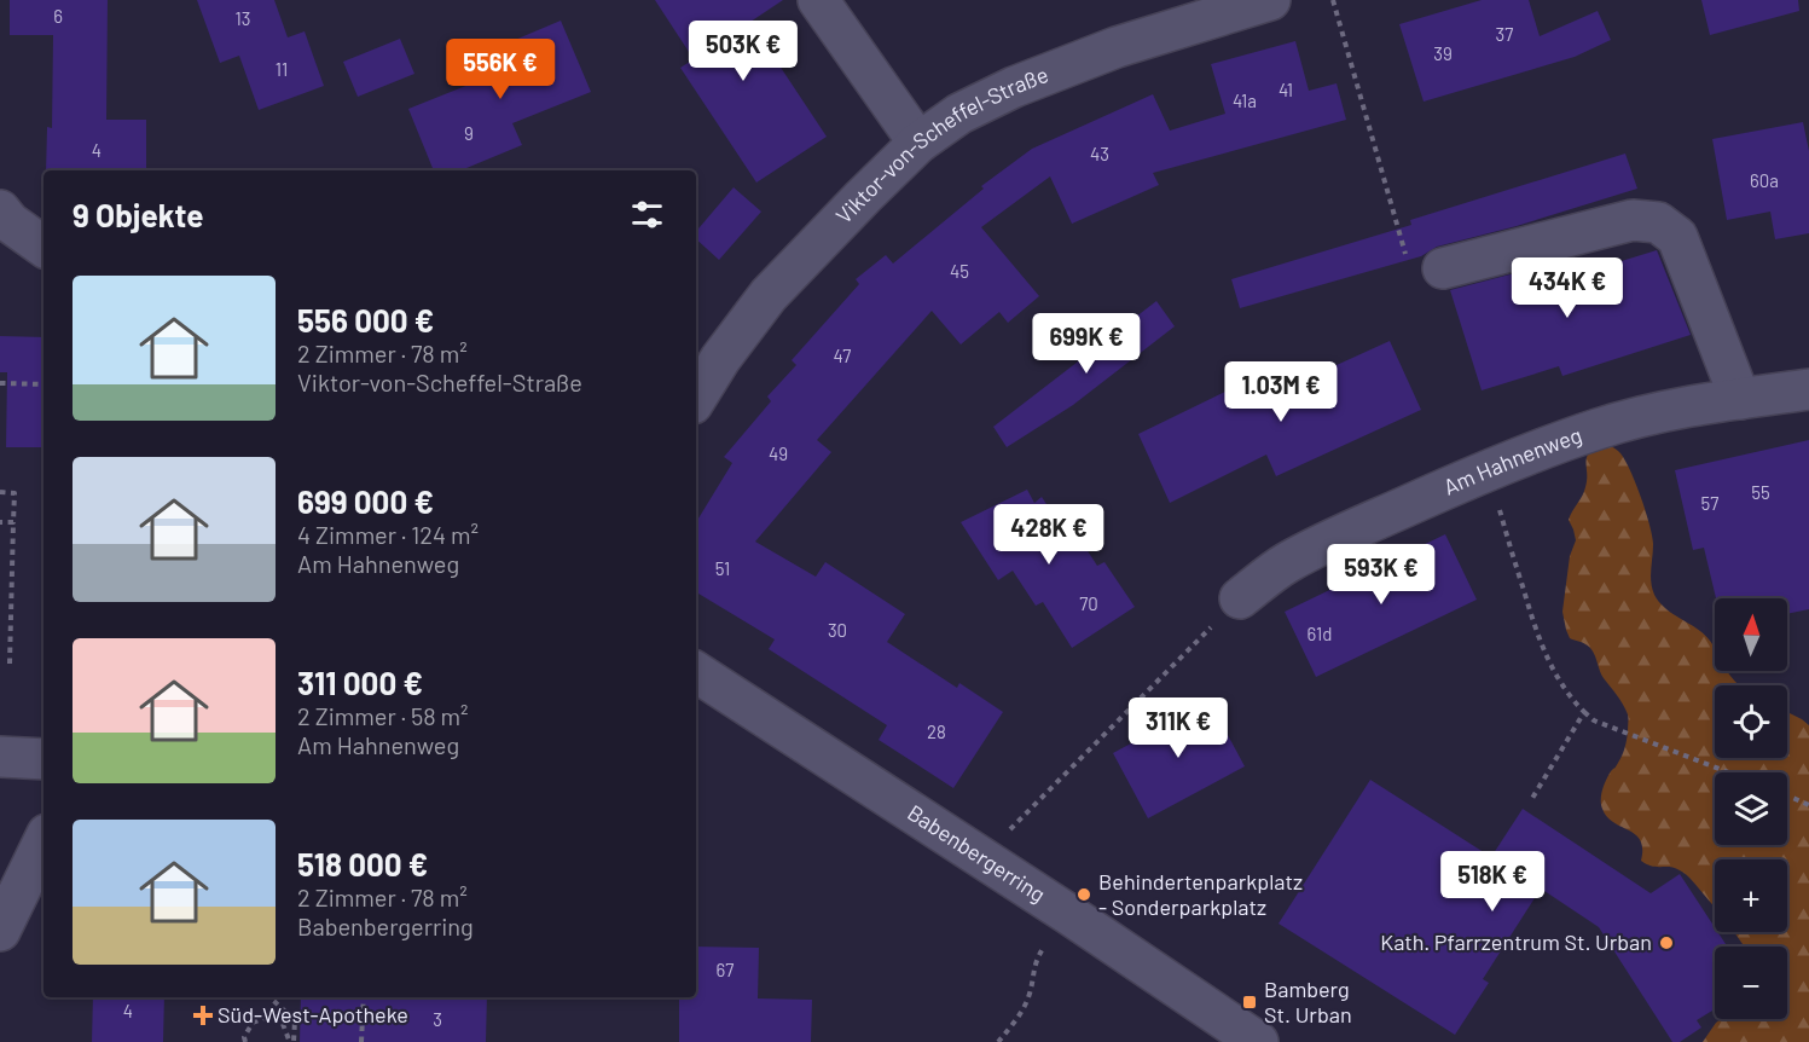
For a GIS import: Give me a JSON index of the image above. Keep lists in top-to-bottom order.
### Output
{
  "streets": {
    "street": ["Viktor-von-Scheffel-Straße", "Am Hahnenweg", "Babenbergerring"]
  },
  "places": {
    "other": ["Behindertenparkplatz - Sonderparkplatz", "Kath. Pfarrzentrum St. Urban"],
    "transit": ["Bamberg St. Urban"],
    "health": ["Süd-West-Apotheke"]
  },
  "house_numbers": [
    "6",
    "13",
    "37",
    "39",
    "11",
    "41",
    "41a",
    "9",
    "4",
    "43",
    "60a",
    "45",
    "47",
    "49",
    "55",
    "57",
    "51",
    "70",
    "30",
    "61d",
    "28",
    "67",
    "4",
    "3"
  ],
  "north": "top",
  "page": {
    "price": [
      "503K €",
      "556K €",
      "434K €",
      "699K €",
      "1.03M €",
      "428K €",
      "593K €",
      "311K €",
      "518K €"
    ],
    "heading": "9 Objekte",
    "list": [
      {
        "name": "556 000 €",
        "note": "2 Zimmer · 78 m² · Viktor-von-Scheffel-Straße"
      },
      {
        "name": "699 000 €",
        "note": "4 Zimmer · 124 m² · Am Hahnenweg"
      },
      {
        "name": "311 000 €",
        "note": "2 Zimmer · 58 m² · Am Hahnenweg"
      },
      {
        "name": "518 000 €",
        "note": "2 Zimmer · 78 m² · Babenbergerring"
      }
    ],
    "map_buttons": ["+", "−"]
  }
}
